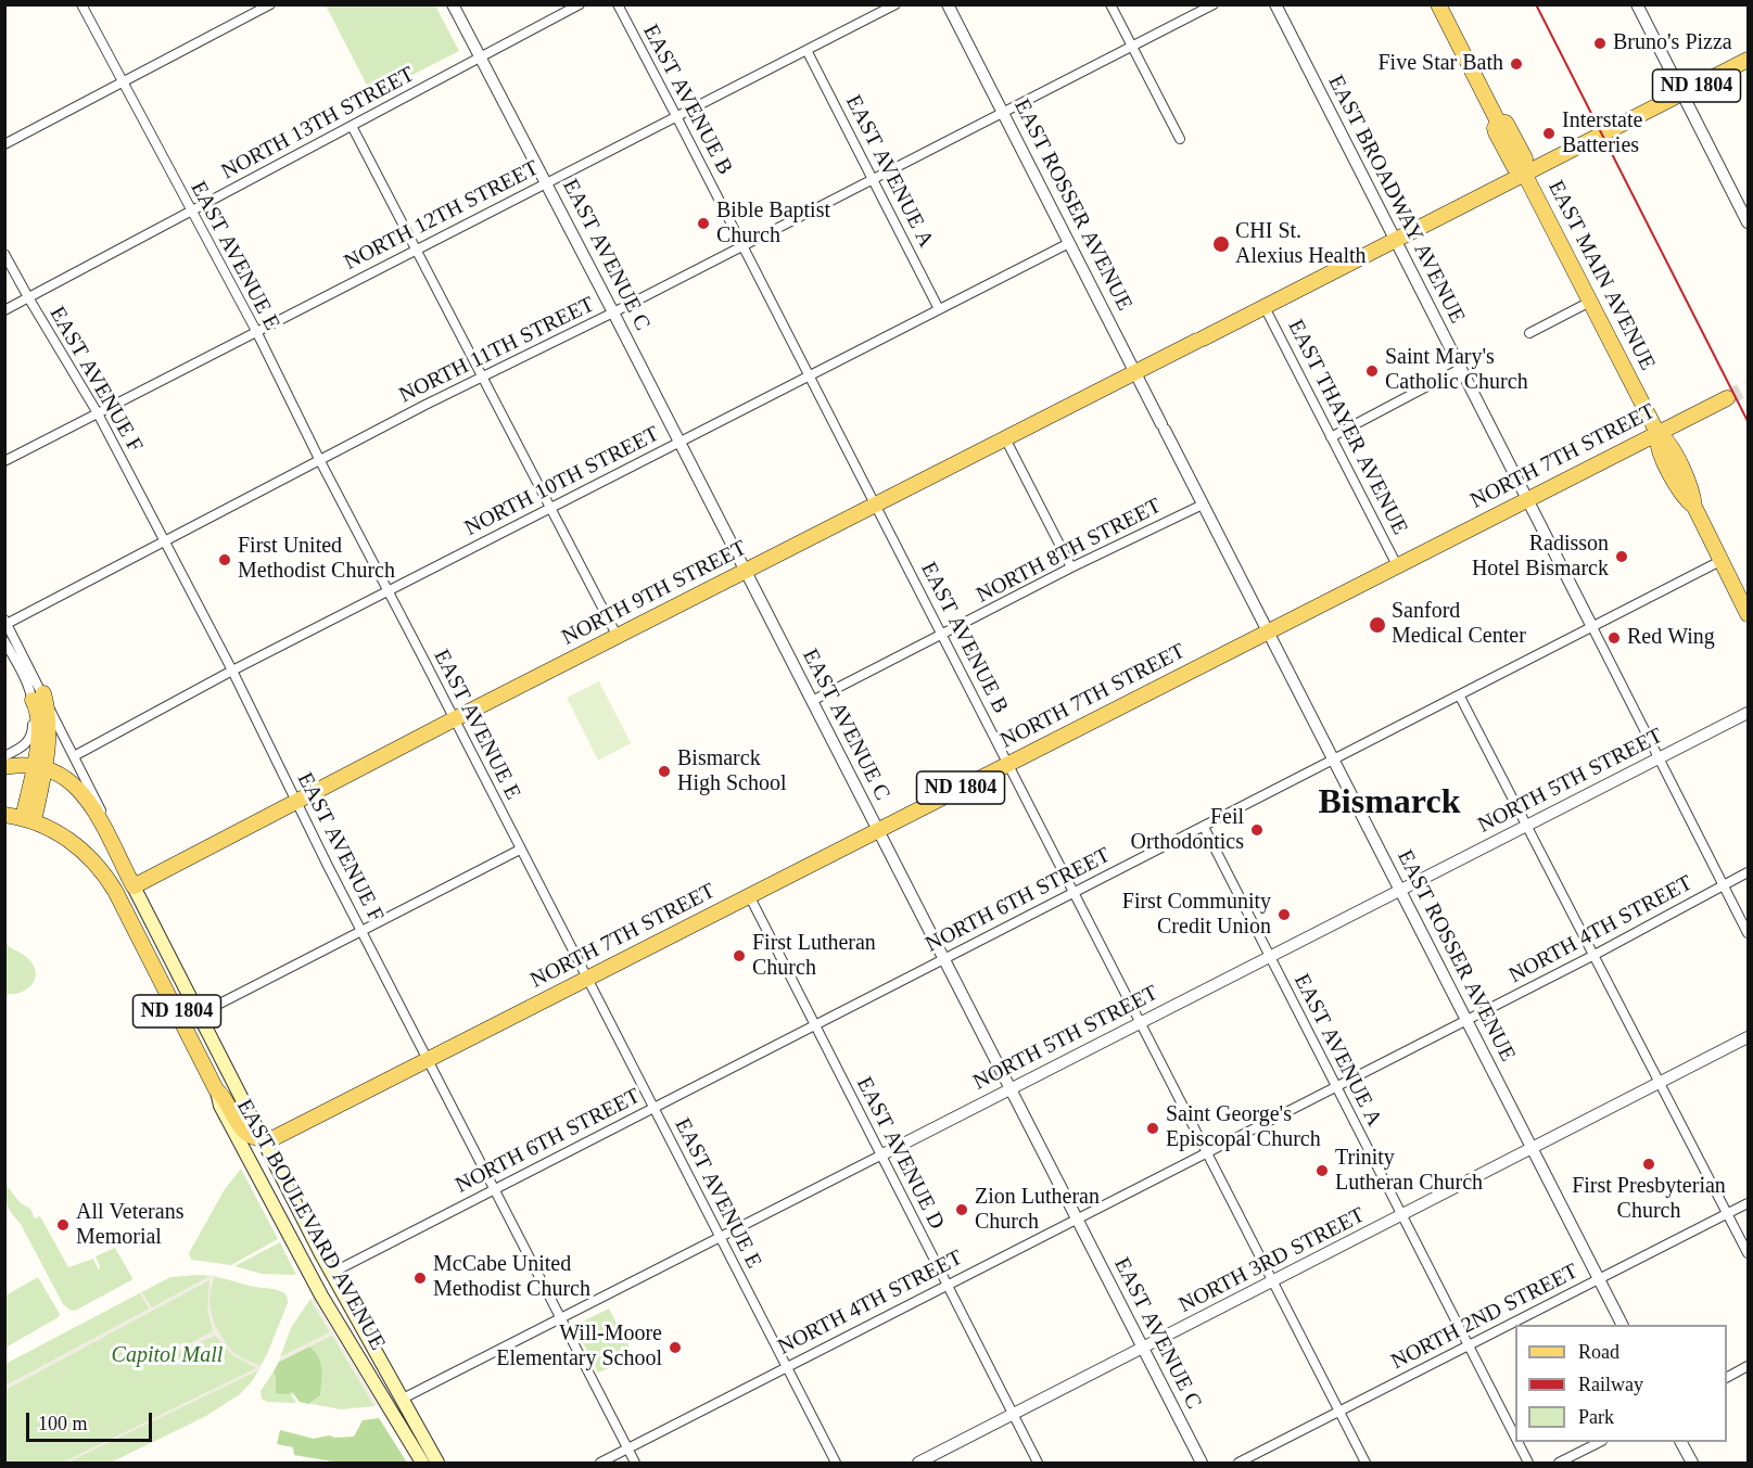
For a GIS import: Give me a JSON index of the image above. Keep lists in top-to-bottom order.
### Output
{
  "streets": {
    "main road": [
      "ND 1804",
      "EAST MAIN AVENUE",
      "NORTH 7TH STREET",
      "NORTH 9TH STREET",
      "EAST BOULEVARD AVENUE"
    ],
    "street": [
      "EAST AVENUE B",
      "NORTH 13TH STREET",
      "EAST AVENUE A",
      "EAST BROADWAY AVENUE",
      "EAST ROSSER AVENUE",
      "NORTH 12TH STREET",
      "EAST AVENUE C",
      "EAST AVENUE E",
      "NORTH 11TH STREET",
      "EAST AVENUE F",
      "EAST THAYER AVENUE",
      "NORTH 10TH STREET",
      "NORTH 8TH STREET",
      "NORTH 5TH STREET",
      "NORTH 6TH STREET",
      "NORTH 4TH STREET",
      "EAST AVENUE D",
      "NORTH 3RD STREET",
      "NORTH 2ND STREET"
    ]
  },
  "crossings": [
    ["ND 1804", "EAST MAIN AVENUE"],
    ["ND 1804", "NORTH 7TH STREET"],
    ["ND 1804", "NORTH 9TH STREET"],
    ["ND 1804", "EAST BOULEVARD AVENUE"],
    ["EAST AVENUE B", "NORTH 12TH STREET"],
    ["EAST AVENUE B", "NORTH 11TH STREET"],
    ["EAST AVENUE B", "NORTH 7TH STREET"],
    ["EAST AVENUE B", "NORTH 10TH STREET"],
    ["EAST AVENUE B", "NORTH 8TH STREET"],
    ["EAST AVENUE B", "NORTH 9TH STREET"],
    ["EAST AVENUE B", "NORTH 5TH STREET"],
    ["EAST AVENUE B", "NORTH 6TH STREET"],
    ["EAST AVENUE B", "NORTH 4TH STREET"],
    ["EAST AVENUE B", "NORTH 3RD STREET"],
    ["EAST AVENUE B", "NORTH 2ND STREET"],
    ["NORTH 13TH STREET", "EAST AVENUE C"],
    ["NORTH 13TH STREET", "EAST AVENUE E"],
    ["NORTH 13TH STREET", "EAST AVENUE F"],
    ["EAST AVENUE A", "NORTH 12TH STREET"],
    ["EAST AVENUE A", "NORTH 11TH STREET"],
    ["EAST AVENUE A", "NORTH 10TH STREET"],
    ["EAST AVENUE A", "NORTH 5TH STREET"],
    ["EAST AVENUE A", "NORTH 6TH STREET"],
    ["EAST AVENUE A", "NORTH 4TH STREET"],
    ["EAST AVENUE A", "NORTH 3RD STREET"],
    ["EAST AVENUE A", "NORTH 2ND STREET"],
    ["EAST BROADWAY AVENUE", "NORTH 7TH STREET"],
    ["EAST BROADWAY AVENUE", "NORTH 9TH STREET"],
    ["EAST BROADWAY AVENUE", "NORTH 5TH STREET"],
    ["EAST BROADWAY AVENUE", "NORTH 6TH STREET"],
    ["EAST BROADWAY AVENUE", "NORTH 4TH STREET"],
    ["EAST ROSSER AVENUE", "NORTH 11TH STREET"],
    ["EAST ROSSER AVENUE", "NORTH 7TH STREET"],
    ["EAST ROSSER AVENUE", "NORTH 10TH STREET"],
    ["EAST ROSSER AVENUE", "NORTH 8TH STREET"],
    ["EAST ROSSER AVENUE", "NORTH 9TH STREET"],
    ["EAST ROSSER AVENUE", "NORTH 5TH STREET"],
    ["EAST ROSSER AVENUE", "NORTH 6TH STREET"],
    ["EAST ROSSER AVENUE", "NORTH 4TH STREET"],
    ["EAST ROSSER AVENUE", "NORTH 3RD STREET"],
    ["EAST ROSSER AVENUE", "NORTH 2ND STREET"],
    ["NORTH 12TH STREET", "EAST AVENUE C"],
    ["NORTH 12TH STREET", "EAST AVENUE E"],
    ["NORTH 12TH STREET", "EAST AVENUE F"],
    ["EAST AVENUE C", "NORTH 11TH STREET"],
    ["EAST AVENUE C", "NORTH 7TH STREET"],
    ["EAST AVENUE C", "NORTH 10TH STREET"],
    ["EAST AVENUE C", "NORTH 8TH STREET"],
    ["EAST AVENUE C", "NORTH 9TH STREET"],
    ["EAST AVENUE C", "NORTH 5TH STREET"],
    ["EAST AVENUE C", "NORTH 6TH STREET"],
    ["EAST AVENUE C", "NORTH 4TH STREET"],
    ["EAST AVENUE C", "NORTH 3RD STREET"],
    ["EAST AVENUE E", "NORTH 11TH STREET"],
    ["EAST AVENUE E", "NORTH 7TH STREET"],
    ["EAST AVENUE E", "NORTH 10TH STREET"],
    ["EAST AVENUE E", "NORTH 9TH STREET"],
    ["EAST AVENUE E", "NORTH 5TH STREET"],
    ["EAST AVENUE E", "NORTH 6TH STREET"],
    ["EAST AVENUE E", "NORTH 4TH STREET"],
    ["EAST MAIN AVENUE", "NORTH 7TH STREET"],
    ["EAST MAIN AVENUE", "NORTH 9TH STREET"],
    ["EAST MAIN AVENUE", "NORTH 6TH STREET"],
    ["NORTH 11TH STREET", "EAST AVENUE F"],
    ["NORTH 11TH STREET", "EAST BOULEVARD AVENUE"],
    ["EAST AVENUE F", "NORTH 7TH STREET"],
    ["EAST AVENUE F", "NORTH 10TH STREET"],
    ["EAST AVENUE F", "NORTH 9TH STREET"],
    ["EAST AVENUE F", "NORTH 5TH STREET"],
    ["EAST AVENUE F", "NORTH 6TH STREET"],
    ["EAST AVENUE F", "NORTH 4TH STREET"],
    ["EAST THAYER AVENUE", "NORTH 7TH STREET"],
    ["EAST THAYER AVENUE", "NORTH 9TH STREET"],
    ["NORTH 7TH STREET", "EAST AVENUE D"],
    ["NORTH 7TH STREET", "EAST BOULEVARD AVENUE"],
    ["NORTH 10TH STREET", "EAST BOULEVARD AVENUE"],
    ["NORTH 9TH STREET", "EAST BOULEVARD AVENUE"],
    ["NORTH 5TH STREET", "EAST AVENUE D"],
    ["NORTH 5TH STREET", "EAST BOULEVARD AVENUE"],
    ["NORTH 6TH STREET", "EAST AVENUE D"],
    ["NORTH 6TH STREET", "EAST BOULEVARD AVENUE"],
    ["NORTH 4TH STREET", "EAST AVENUE D"],
    ["EAST AVENUE D", "NORTH 3RD STREET"]
  ],
  "districts": ["Bismarck"],
  "parks": ["Capitol Mall"],
  "places": [
    "Bruno's Pizza",
    "Five Star Bath",
    "Interstate Batteries",
    "Bible Baptist Church",
    "CHI St. Alexius Health",
    "Saint Mary's Catholic Church",
    "Radisson Hotel Bismarck",
    "First United Methodist Church",
    "Sanford Medical Center",
    "Red Wing",
    "Bismarck High School",
    "Feil Orthodontics",
    "First Community Credit Union",
    "First Lutheran Church",
    "Saint George's Episcopal Church",
    "First Presbyterian Church",
    "Trinity Lutheran Church",
    "Zion Lutheran Church",
    "All Veterans Memorial",
    "McCabe United Methodist Church",
    "Will-Moore Elementary School"
  ],
  "legend": ["Road", "Railway", "Park"],
  "scale_bar": "100 m"
}
